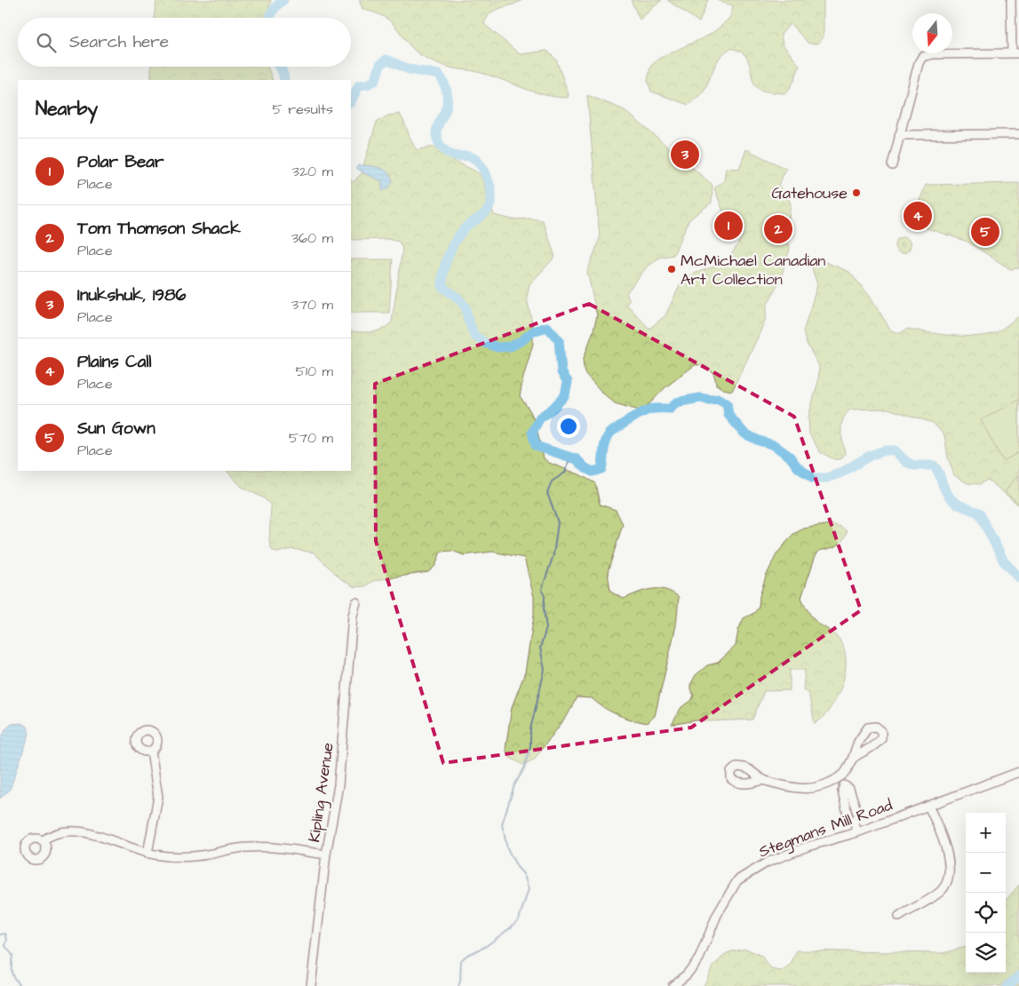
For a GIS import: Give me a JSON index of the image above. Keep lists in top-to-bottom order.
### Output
{
  "streets": {
    "street": ["Kipling Avenue", "Stegmans Mill Road"]
  },
  "places": ["Gatehouse", "McMichael Canadian Art Collection"],
  "north": "bottom",
  "page": {
    "search": "Search here",
    "heading": ["Nearby", "5 results"],
    "list": [
      {
        "mark": "1",
        "name": "Polar Bear",
        "note": "Place",
        "value": "320 m"
      },
      {
        "mark": "2",
        "name": "Tom Thomson Shack",
        "note": "Place",
        "value": "360 m"
      },
      {
        "mark": "3",
        "name": "Inukshuk, 1986",
        "note": "Place",
        "value": "370 m"
      },
      {
        "mark": "4",
        "name": "Plains Call",
        "note": "Place",
        "value": "510 m"
      },
      {
        "mark": "5",
        "name": "Sun Gown",
        "note": "Place",
        "value": "570 m"
      }
    ],
    "pins": [
      "3",
      "4",
      "1",
      "2",
      "5"
    ],
    "map_buttons": ["+", "−"]
  }
}
